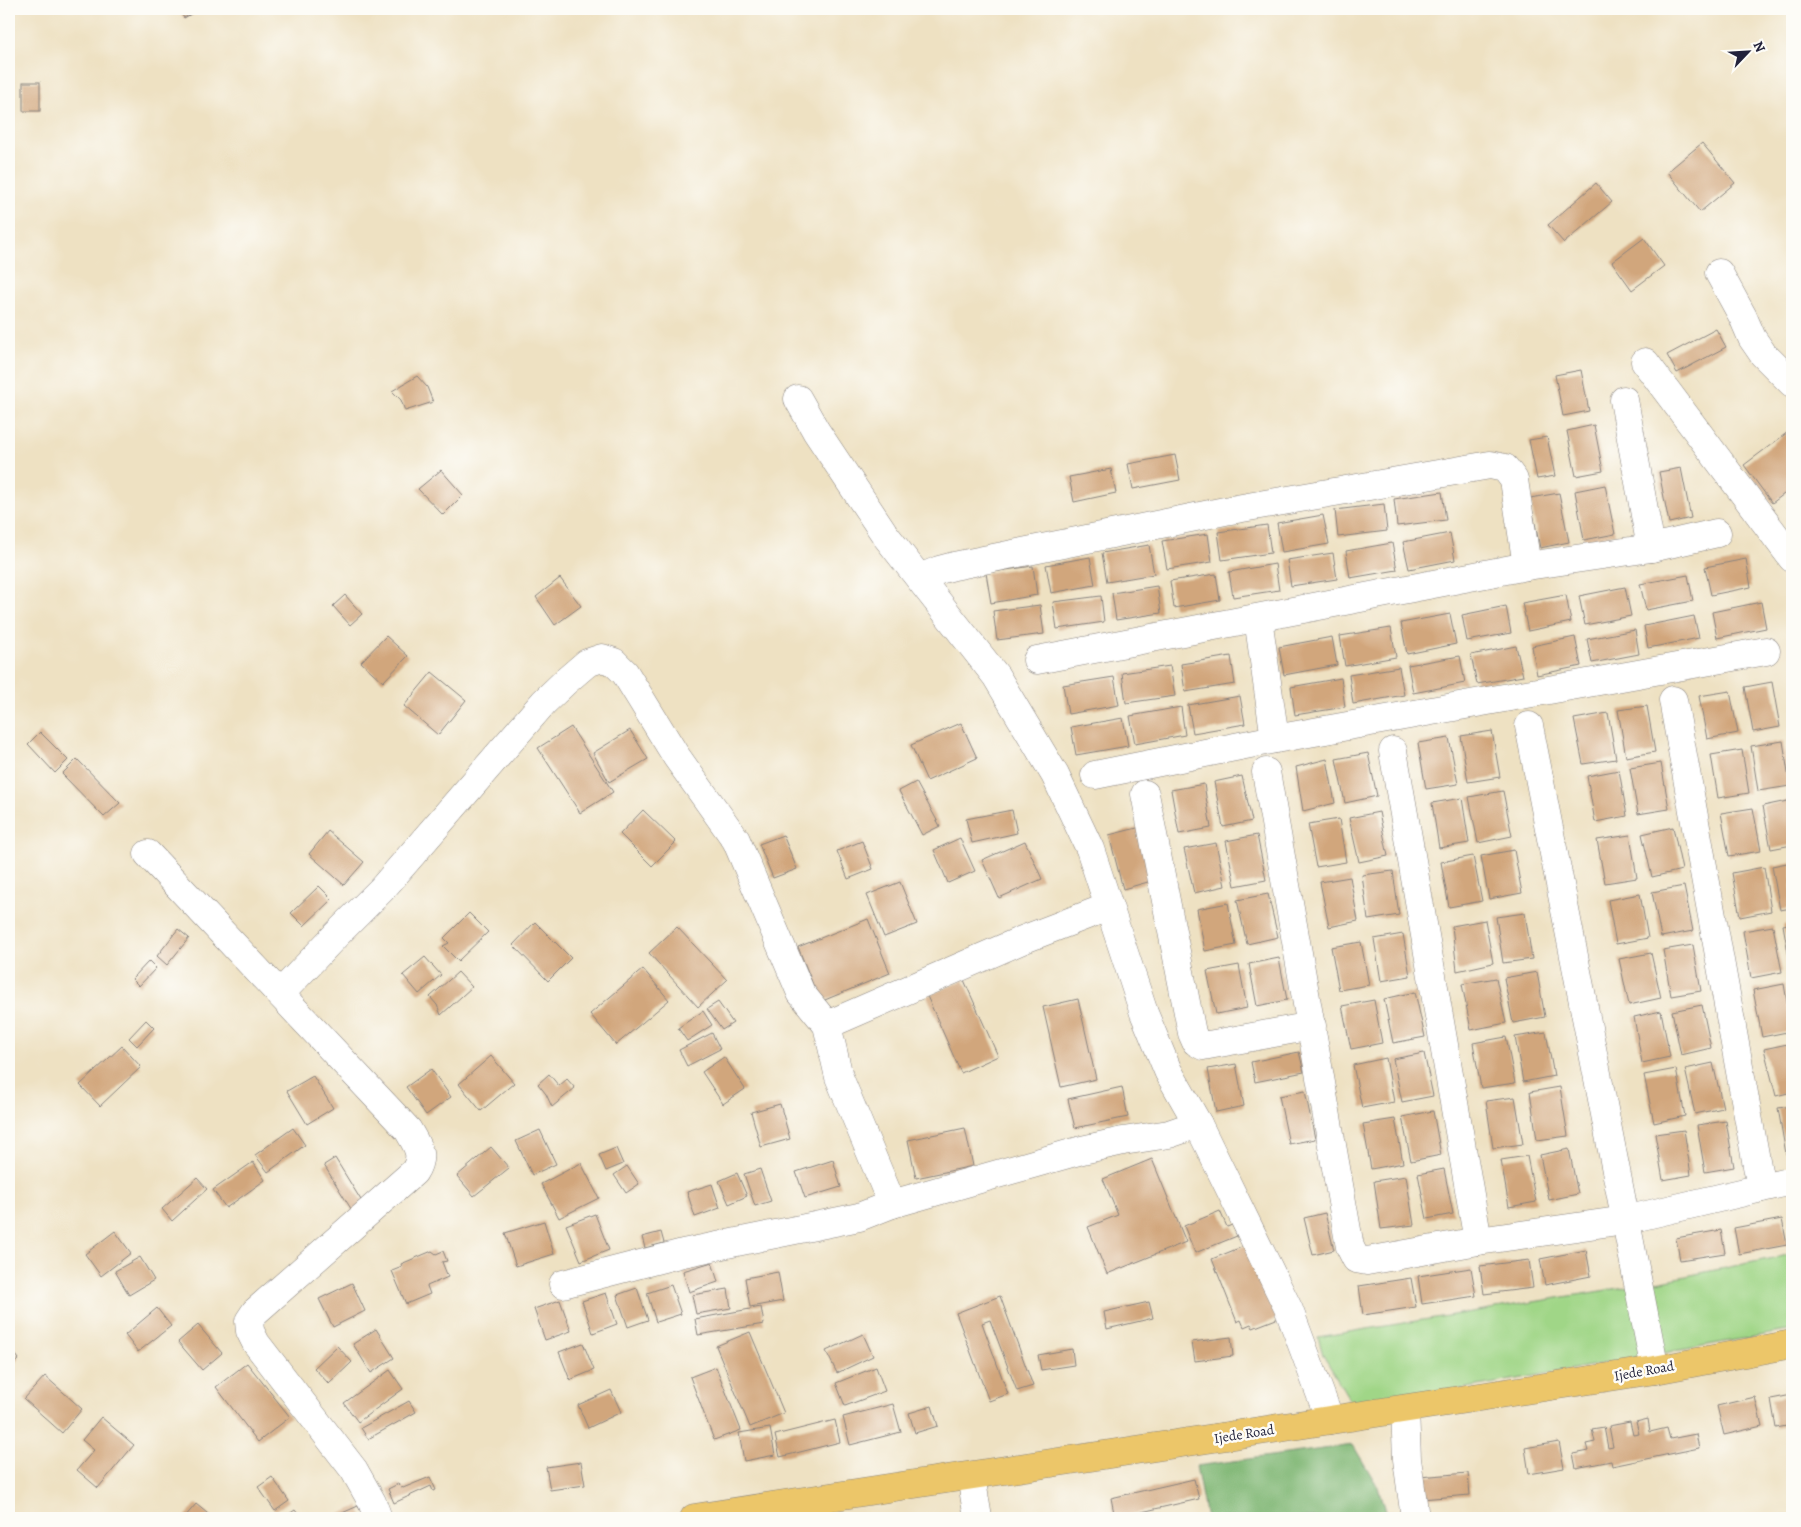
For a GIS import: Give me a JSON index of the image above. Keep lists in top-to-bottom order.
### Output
{
  "streets": {
    "main road": ["Ijede Road"]
  },
  "north": "top right"
}
